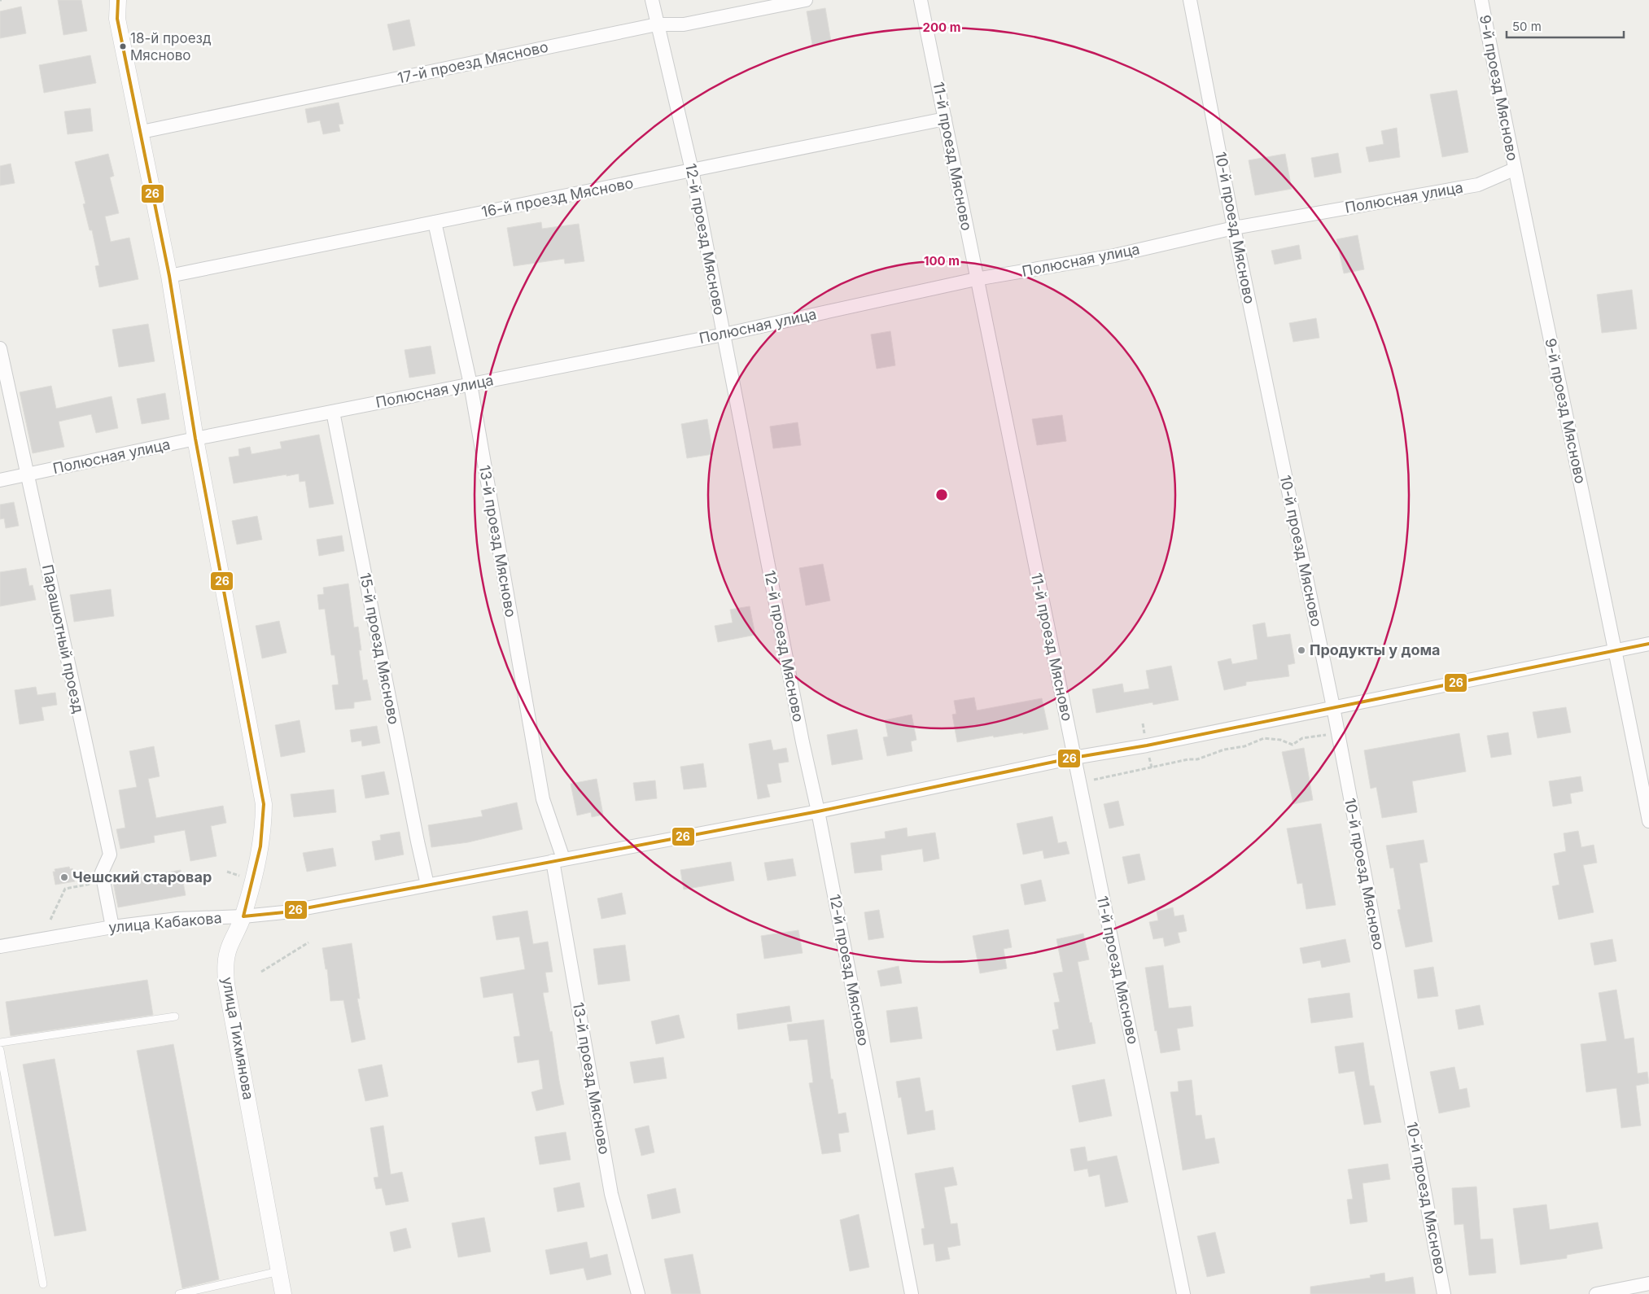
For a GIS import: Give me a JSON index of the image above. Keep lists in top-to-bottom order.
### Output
{
  "streets": {
    "street": [
      "17-й проезд Мясново",
      "9-й проезд Мясново",
      "11-й проезд Мясново",
      "16-й проезд Мясново",
      "Полюсная улица",
      "10-й проезд Мясново",
      "12-й проезд Мясново",
      "13-й проезд Мясново",
      "Парашютный проезд",
      "15-й проезд Мясново",
      "улица Кабакова",
      "улица Тихмянова"
    ]
  },
  "crossings": [
    ["17-й проезд Мясново", "12-й проезд Мясново"],
    ["17-й проезд Мясново", "улица Тихмянова"],
    ["9-й проезд Мясново", "Полюсная улица"],
    ["9-й проезд Мясново", "улица Кабакова"],
    ["11-й проезд Мясново", "16-й проезд Мясново"],
    ["11-й проезд Мясново", "Полюсная улица"],
    ["11-й проезд Мясново", "улица Кабакова"],
    ["16-й проезд Мясново", "12-й проезд Мясново"],
    ["16-й проезд Мясново", "13-й проезд Мясново"],
    ["16-й проезд Мясново", "улица Тихмянова"],
    ["Полюсная улица", "10-й проезд Мясново"],
    ["Полюсная улица", "12-й проезд Мясново"],
    ["Полюсная улица", "13-й проезд Мясново"],
    ["Полюсная улица", "Парашютный проезд"],
    ["Полюсная улица", "15-й проезд Мясново"],
    ["Полюсная улица", "улица Тихмянова"],
    ["10-й проезд Мясново", "улица Кабакова"],
    ["12-й проезд Мясново", "улица Кабакова"],
    ["13-й проезд Мясново", "улица Кабакова"],
    ["Парашютный проезд", "улица Кабакова"],
    ["15-й проезд Мясново", "улица Кабакова"],
    ["улица Кабакова", "улица Тихмянова"]
  ],
  "places": ["18-й проезд Мясново", "Продукты у дома", "Чешский старовар"],
  "lines": ["transit line 26"],
  "scale_bar": "50 m",
  "rings": ["200 m", "100 m"]
}
